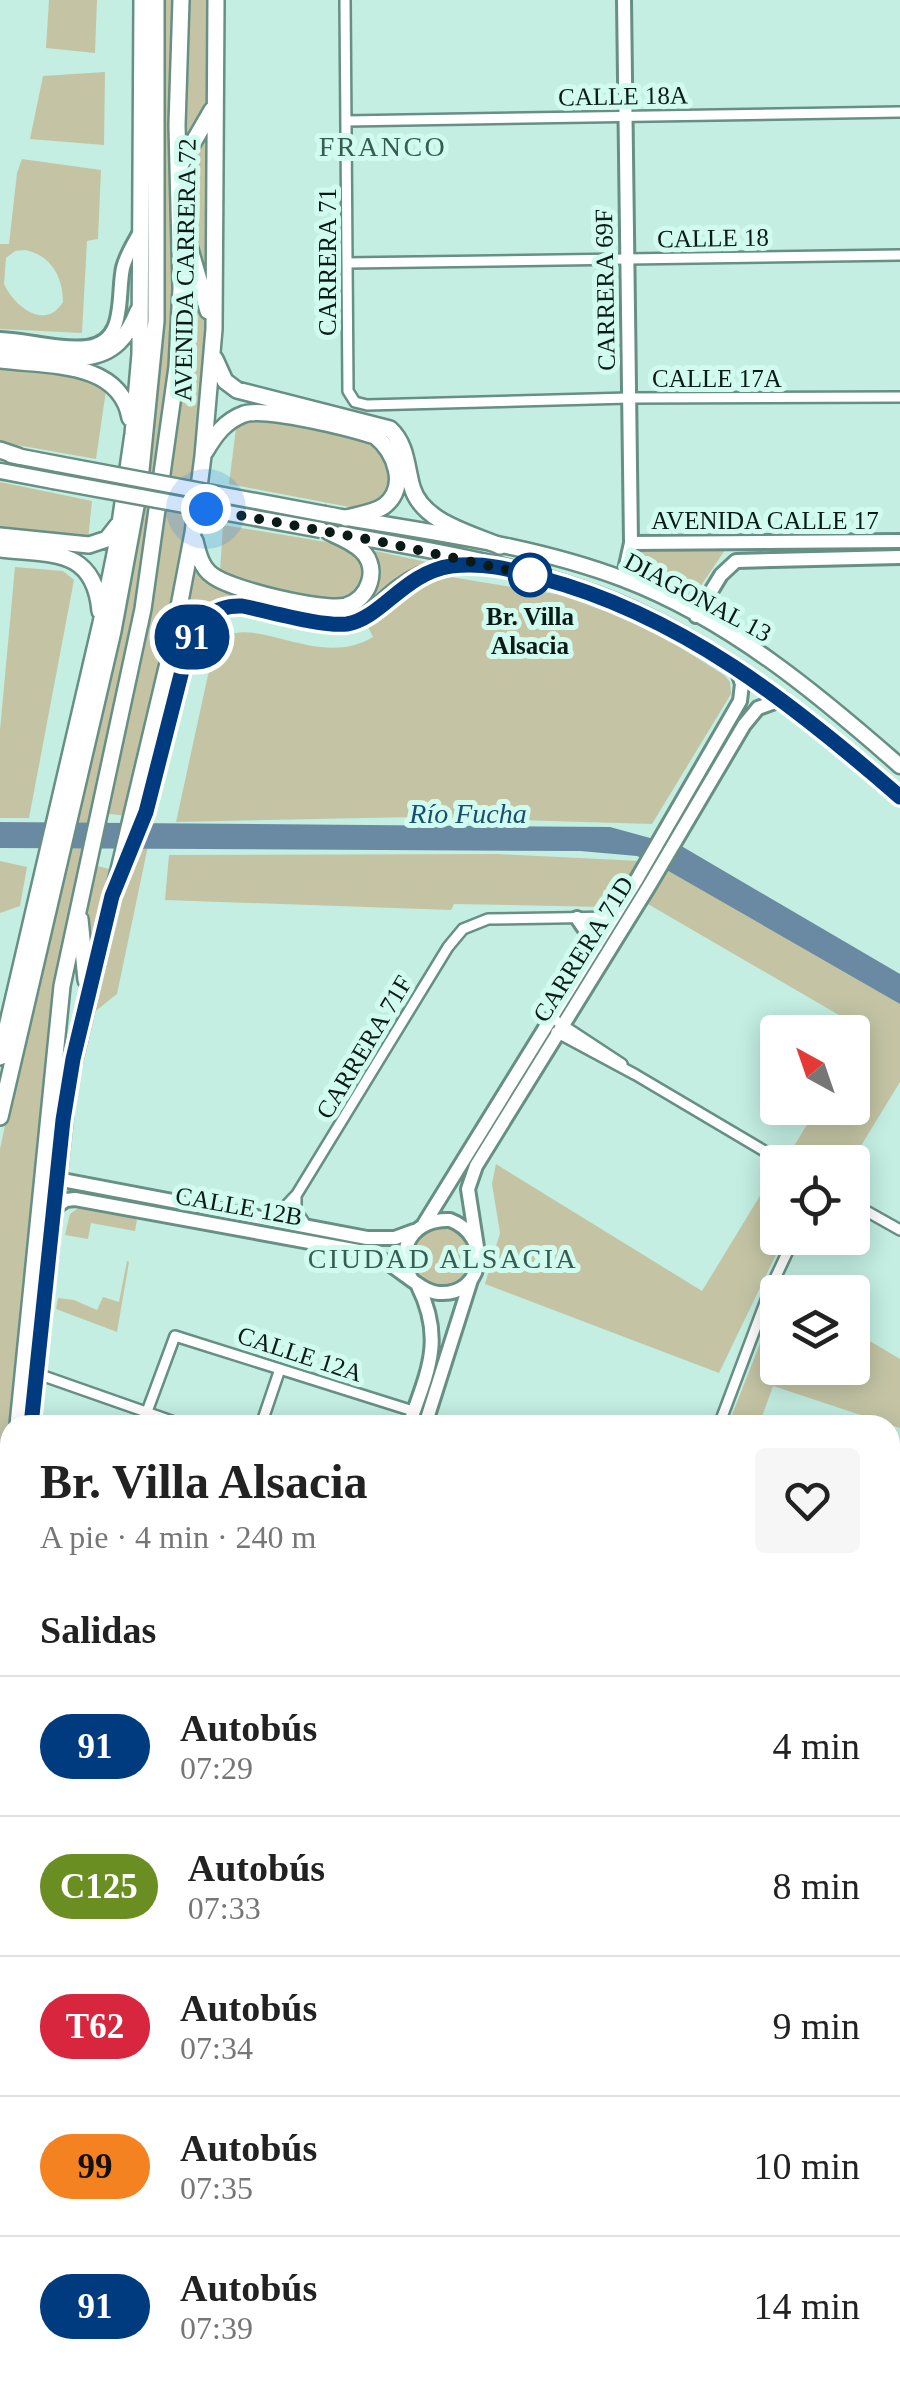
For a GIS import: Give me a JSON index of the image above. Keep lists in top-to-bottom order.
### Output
{
  "streets": {
    "highway": ["AVENIDA CARRERA 72"],
    "main road": ["DIAGONAL 13"],
    "street": [
      "CALLE 18A",
      "CALLE 18",
      "CARRERA 71",
      "CARRERA 69F",
      "CALLE 17A",
      "AVENIDA CALLE 17",
      "CARRERA 71D",
      "CARRERA 71F",
      "CALLE 12B",
      "CALLE 12A"
    ]
  },
  "crossings": [
    ["CALLE 18A", "CARRERA 71"],
    ["CALLE 18A", "CARRERA 69F"],
    ["CALLE 18", "CARRERA 71"],
    ["CALLE 18", "CARRERA 69F"],
    ["CARRERA 71", "CALLE 17A"],
    ["AVENIDA CARRERA 72", "CALLE 12B"],
    ["CARRERA 69F", "CALLE 17A"],
    ["CARRERA 69F", "AVENIDA CALLE 17"],
    ["CARRERA 69F", "DIAGONAL 13"],
    ["AVENIDA CALLE 17", "DIAGONAL 13"],
    ["DIAGONAL 13", "CARRERA 71D"],
    ["CARRERA 71D", "CALLE 12B"],
    ["CARRERA 71F", "CALLE 12B"]
  ],
  "districts": ["FRANCO", "CIUDAD ALSACIA"],
  "water": ["Río Fucha"],
  "places": ["Br. Villa Alsacia"],
  "lines": ["bus line 91"],
  "north": "top left",
  "page": {
    "on_map": "91",
    "heading": [
      ["Br. Villa Alsacia", "A pie · 4 min · 240 m"],
      "Salidas"
    ],
    "list": [
      {
        "mark": "91",
        "name": "Autobús",
        "note": "07:29",
        "value": "4 min"
      },
      {
        "mark": "C125",
        "name": "Autobús",
        "note": "07:33",
        "value": "8 min"
      },
      {
        "mark": "T62",
        "name": "Autobús",
        "note": "07:34",
        "value": "9 min"
      },
      {
        "mark": "99",
        "name": "Autobús",
        "note": "07:35",
        "value": "10 min"
      },
      {
        "mark": "91",
        "name": "Autobús",
        "note": "07:39",
        "value": "14 min"
      }
    ]
  }
}
